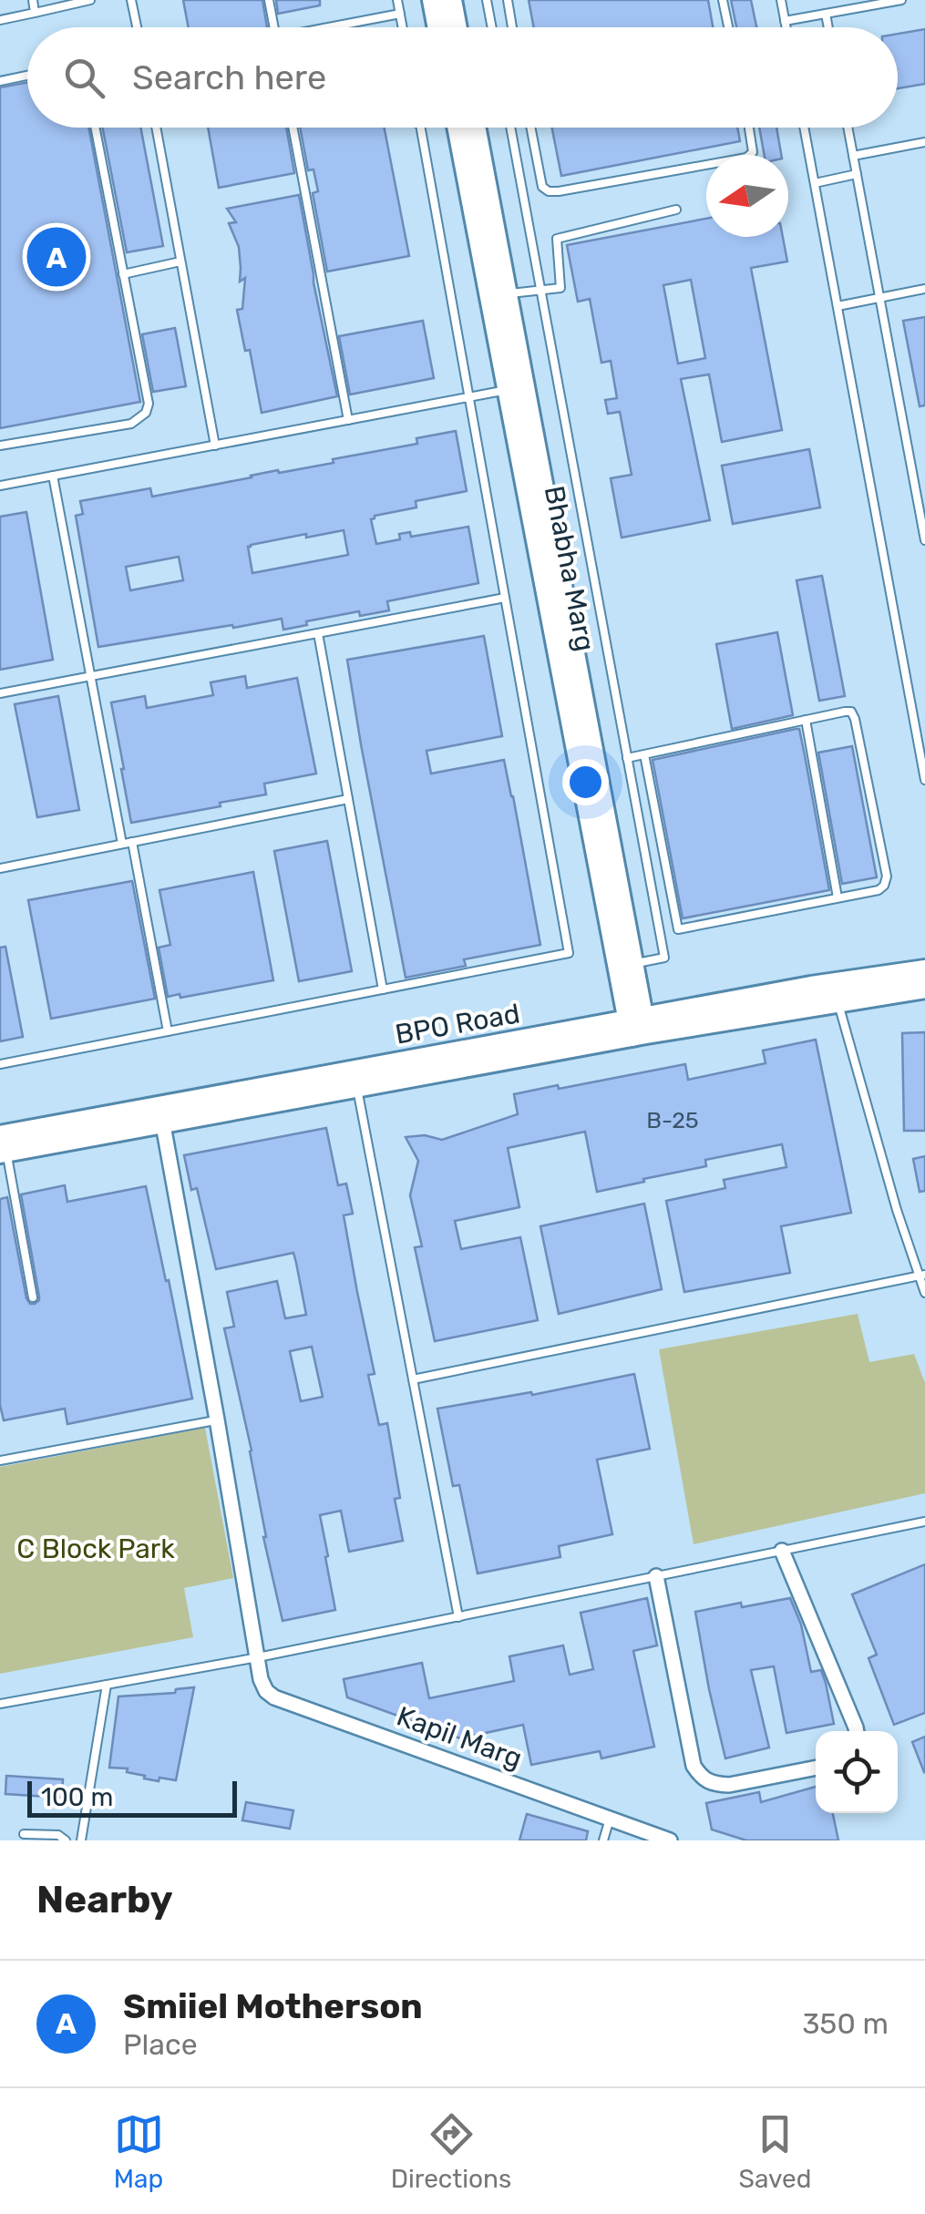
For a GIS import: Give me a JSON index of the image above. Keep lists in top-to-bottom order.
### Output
{
  "streets": {
    "street": ["Bhabha Marg", "BPO Road", "Kapil Marg"]
  },
  "crossings": [
    ["Bhabha Marg", "BPO Road"],
    ["BPO Road", "Kapil Marg"]
  ],
  "parks": ["C Block Park"],
  "house_numbers": ["B-25"],
  "scale_bar": "100 m",
  "north": "left",
  "page": {
    "search": "Search here",
    "pins": "A",
    "scale": "100 m",
    "heading": "Nearby",
    "list": [
      {
        "mark": "A",
        "name": "Smiiel Motherson",
        "note": "Place",
        "value": "350 m"
      }
    ],
    "nav": ["Map", "Directions", "Saved"]
  }
}
